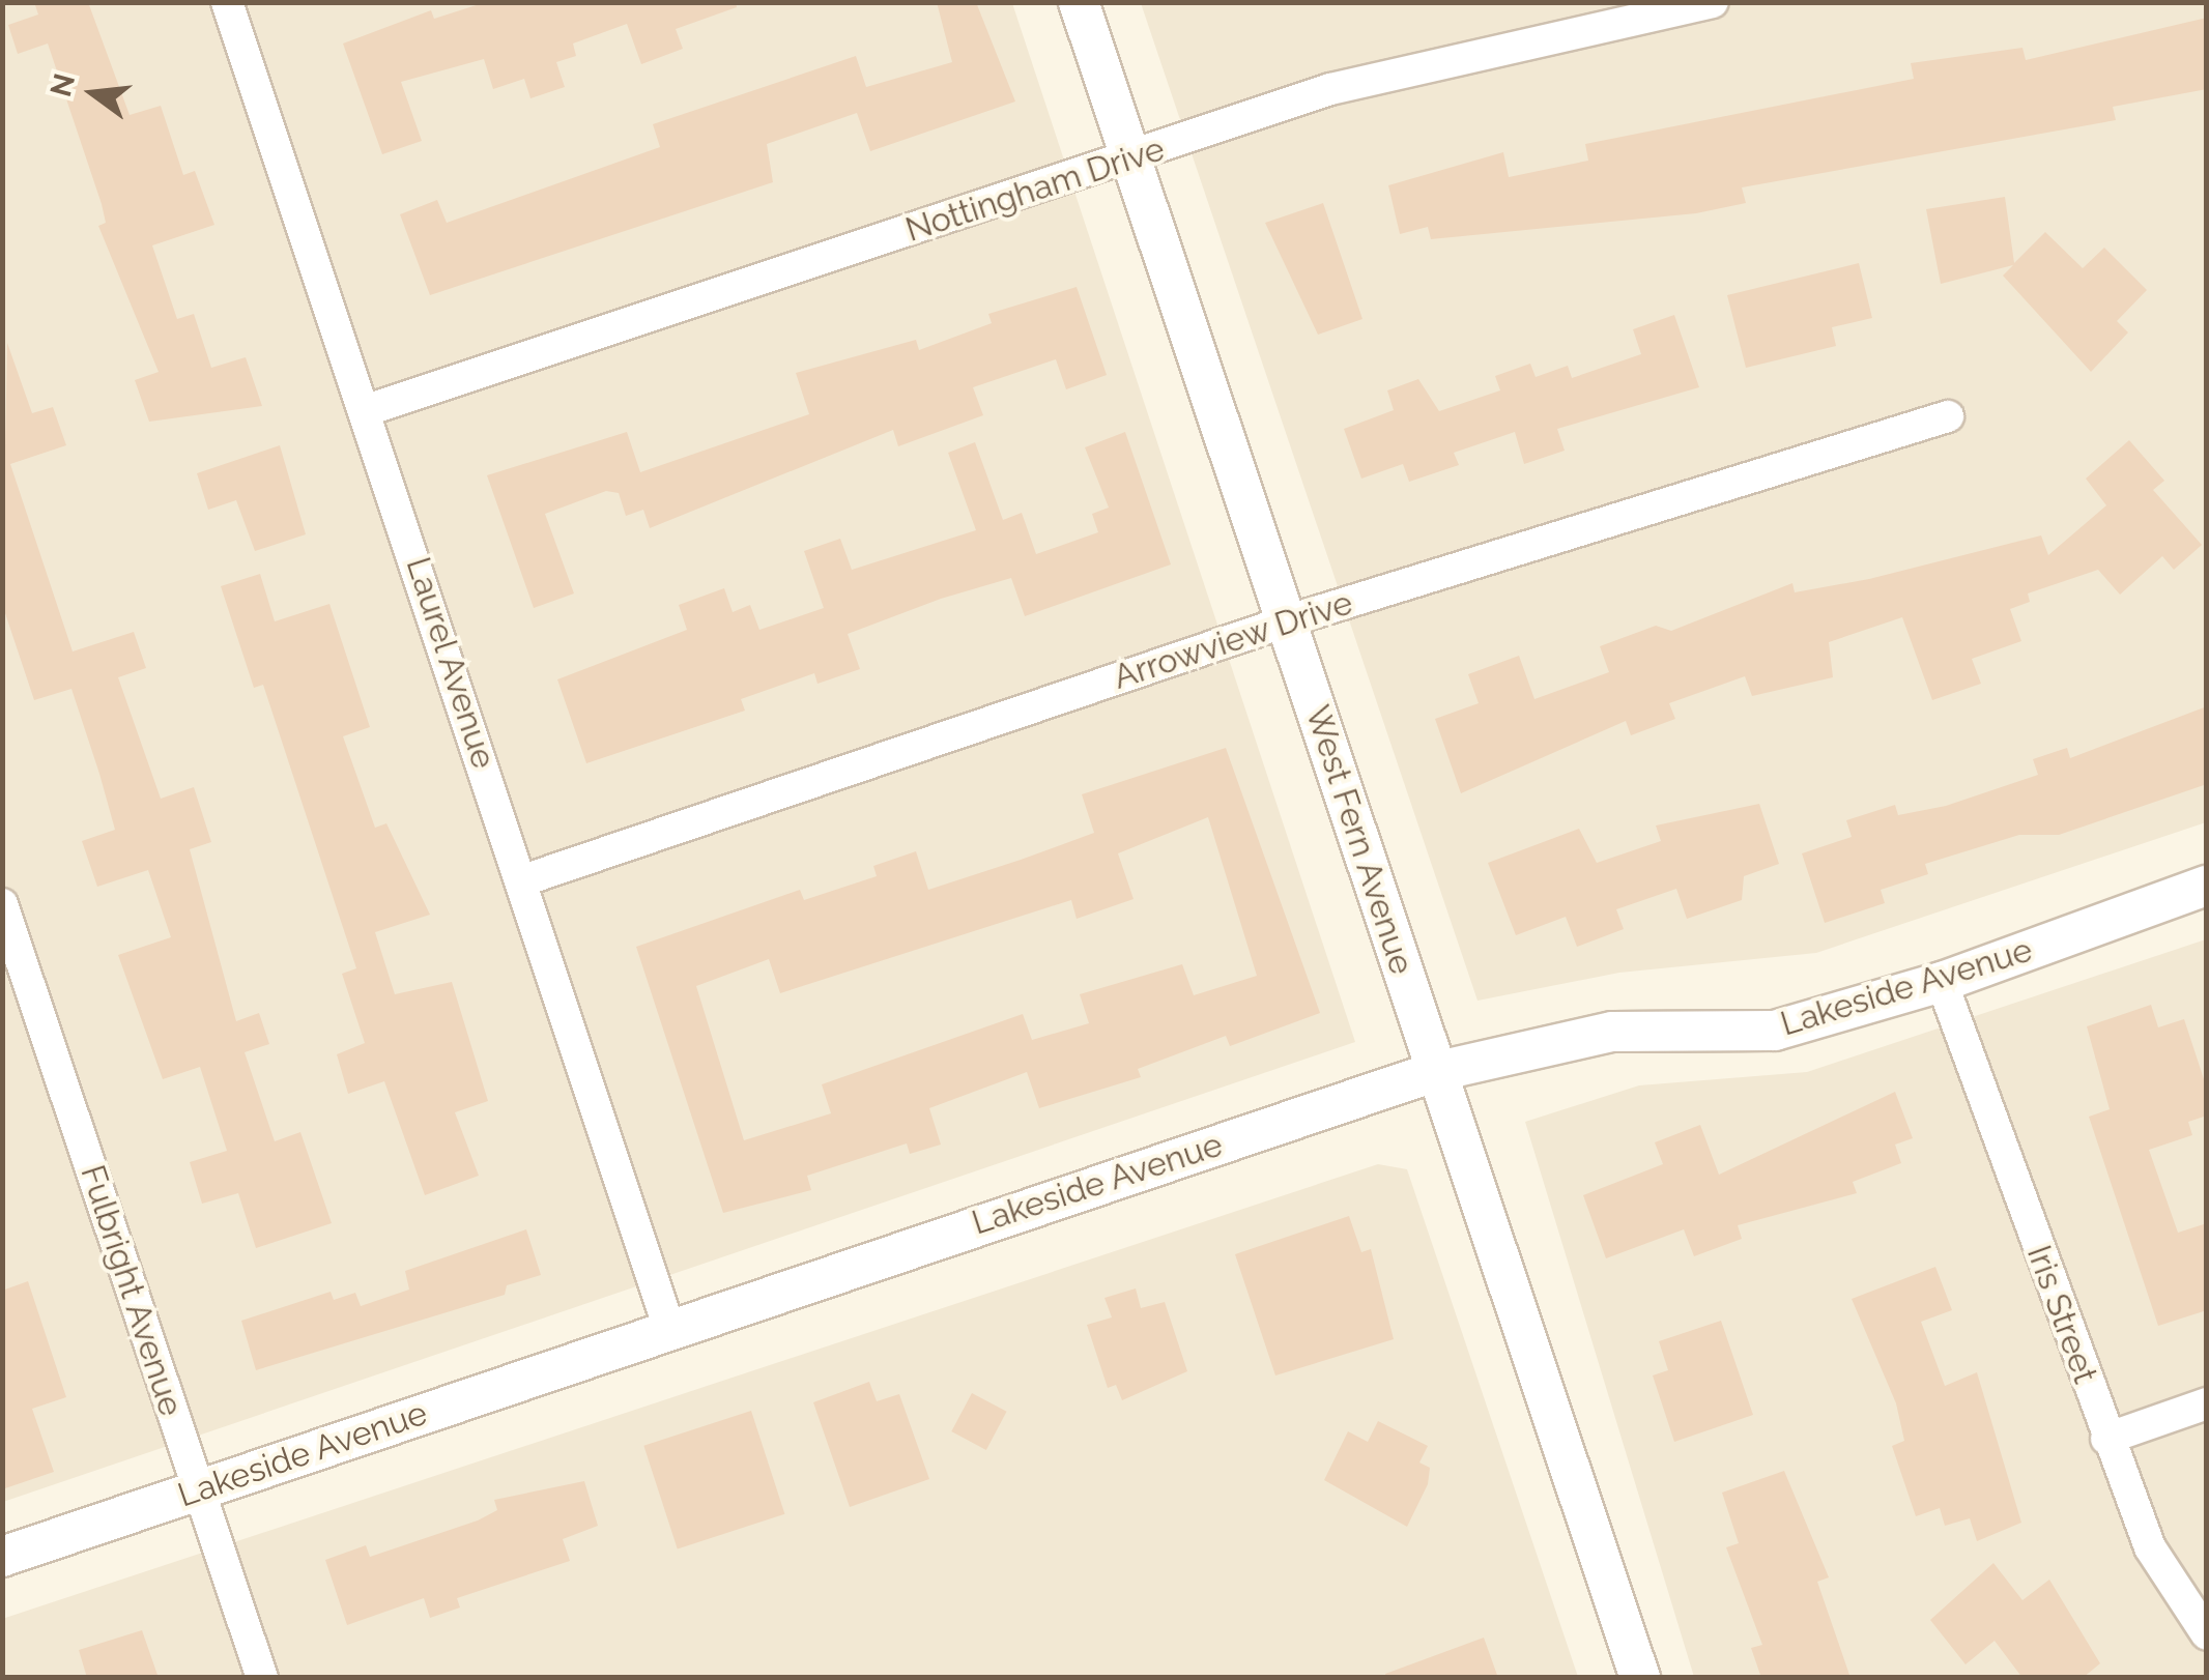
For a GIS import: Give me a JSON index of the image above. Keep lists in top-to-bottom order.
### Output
{
  "streets": {
    "street": [
      "Nottingham Drive",
      "Arrowview Drive",
      "Laurel Avenue",
      "West Fern Avenue",
      "Lakeside Avenue",
      "Fulbright Avenue",
      "Iris Street"
    ]
  },
  "crossings": [
    ["Nottingham Drive", "Laurel Avenue"],
    ["Nottingham Drive", "West Fern Avenue"],
    ["Arrowview Drive", "Laurel Avenue"],
    ["Arrowview Drive", "West Fern Avenue"],
    ["Laurel Avenue", "Lakeside Avenue"],
    ["West Fern Avenue", "Lakeside Avenue"],
    ["Lakeside Avenue", "Fulbright Avenue"],
    ["Lakeside Avenue", "Iris Street"]
  ],
  "north": "left"
}
